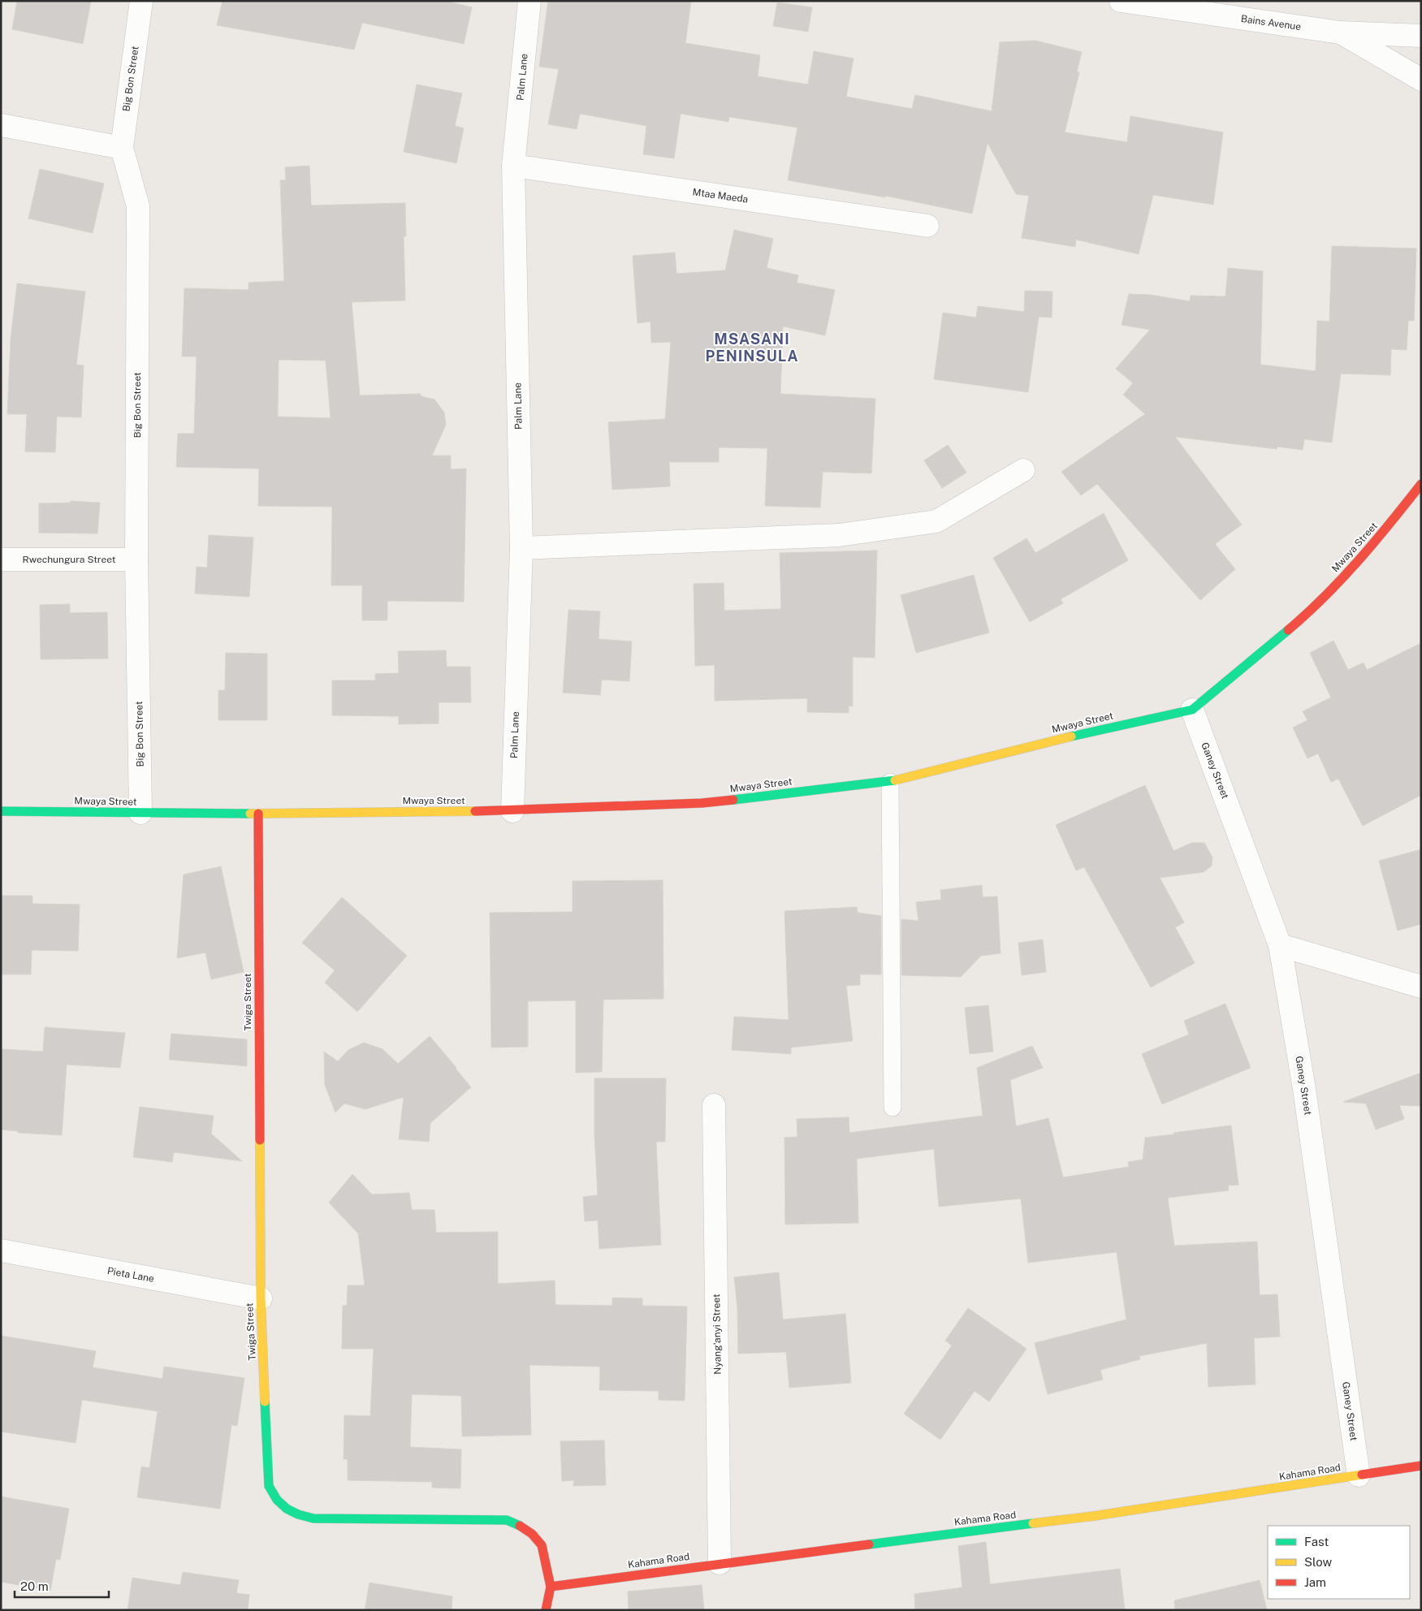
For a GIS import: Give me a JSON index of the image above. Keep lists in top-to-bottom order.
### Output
{
  "streets": {
    "street": [
      "Bains Avenue",
      "Palm Lane",
      "Big Bon Street",
      "Mtaa Maeda",
      "Mwaya Street",
      "Rwechungura Street",
      "Ganey Street",
      "Twiga Street",
      "Pieta Lane",
      "Nyang'anyi Street",
      "Kahama Road"
    ]
  },
  "crossings": [
    ["Palm Lane", "Mtaa Maeda"],
    ["Palm Lane", "Mwaya Street"],
    ["Big Bon Street", "Mwaya Street"],
    ["Big Bon Street", "Rwechungura Street"],
    ["Mwaya Street", "Ganey Street"],
    ["Mwaya Street", "Twiga Street"],
    ["Ganey Street", "Kahama Road"],
    ["Twiga Street", "Pieta Lane"],
    ["Twiga Street", "Kahama Road"],
    ["Nyang'anyi Street", "Kahama Road"]
  ],
  "districts": ["MSASANI PENINSULA"],
  "legend": ["Fast", "Slow", "Jam"],
  "scale_bar": "20 m"
}
